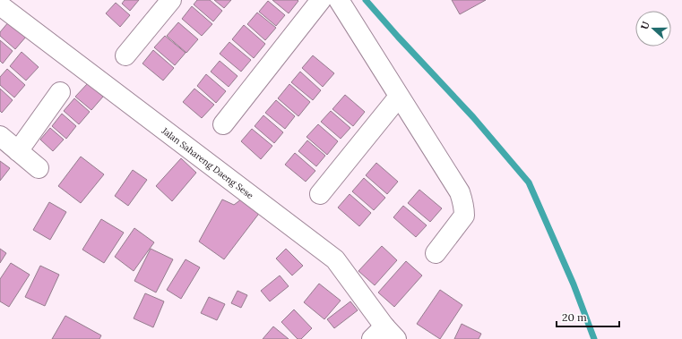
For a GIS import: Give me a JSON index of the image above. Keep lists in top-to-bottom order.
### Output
{
  "streets": {
    "street": ["Jalan Sahareng Daeng Sese"]
  },
  "scale_bar": "20 m",
  "north": "left"
}
